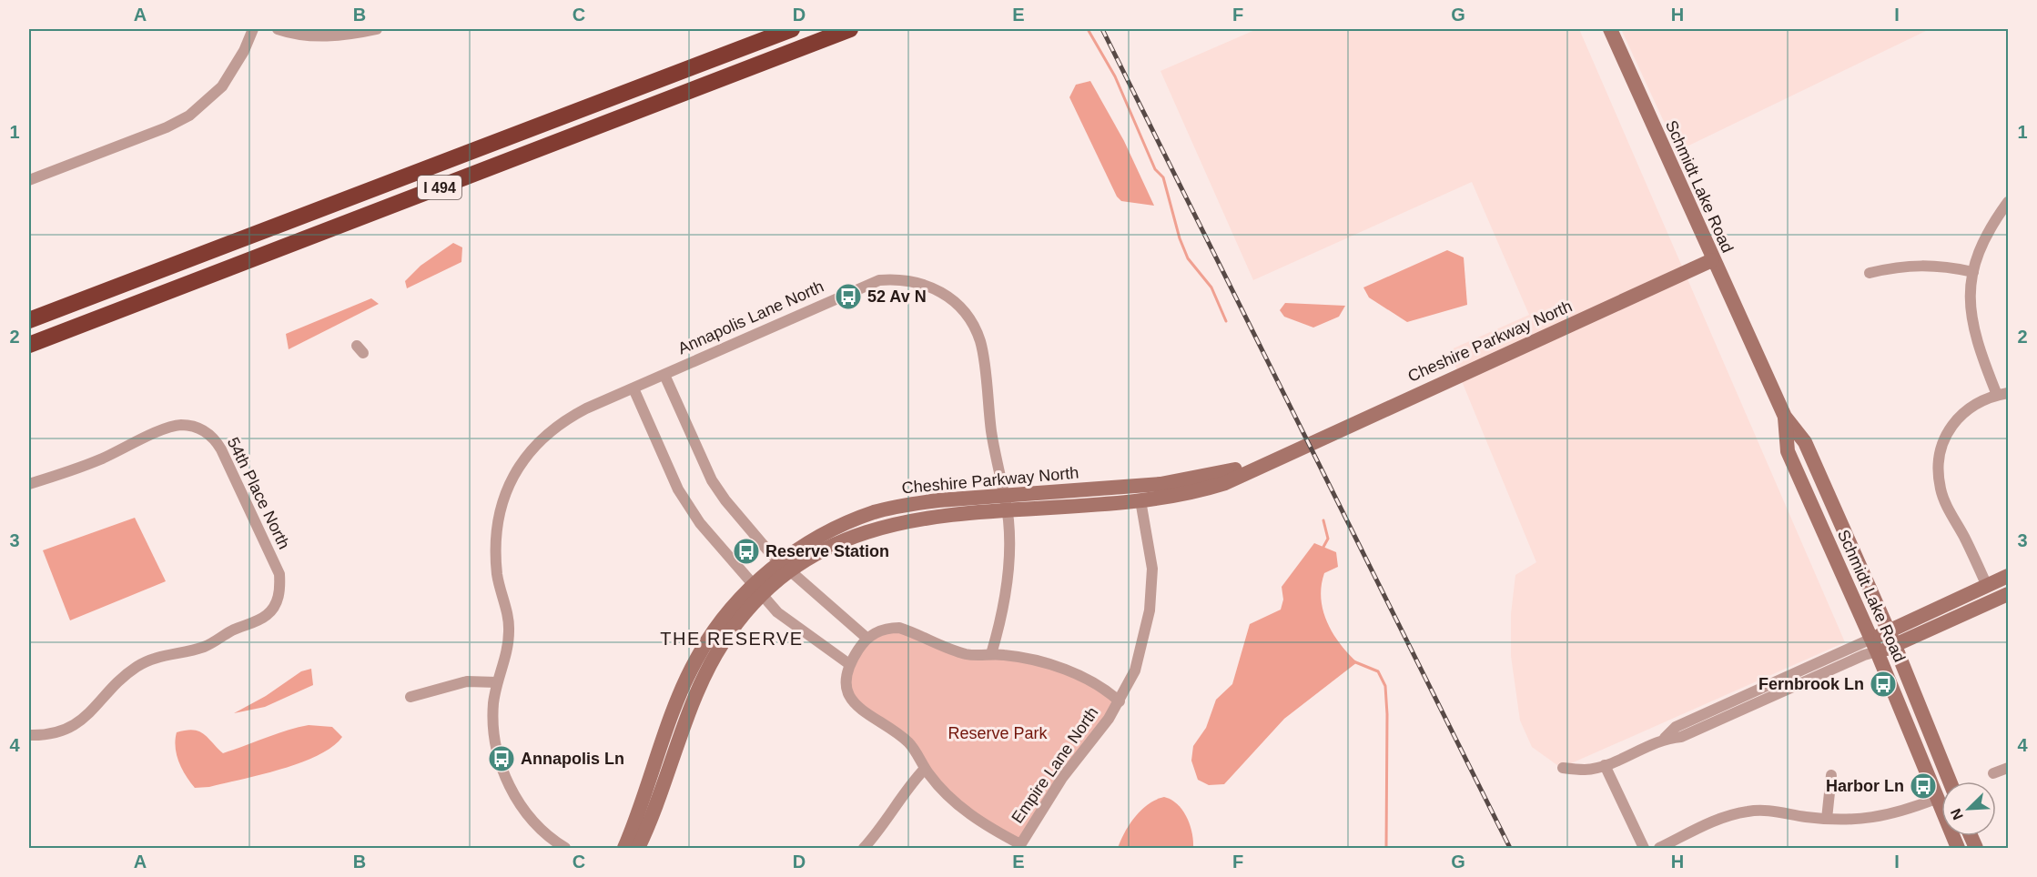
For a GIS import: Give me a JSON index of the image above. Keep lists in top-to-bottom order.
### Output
{
  "streets": {
    "highway": ["I 494"],
    "street": [
      "Schmidt Lake Road",
      "Annapolis Lane North",
      "Cheshire Parkway North",
      "54th Place North",
      "Empire Lane North"
    ]
  },
  "crossings": [
    ["Schmidt Lake Road", "Cheshire Parkway North"],
    ["Annapolis Lane North", "Cheshire Parkway North"],
    ["Cheshire Parkway North", "Empire Lane North"]
  ],
  "districts": ["THE RESERVE"],
  "parks": ["Reserve Park"],
  "places": {
    "bus stop": [
      "52 Av N",
      "Reserve Station",
      "Fernbrook Ln",
      "Annapolis Ln",
      "Harbor Ln"
    ]
  },
  "north": "bottom left",
  "grid": {
    "columns": [
      "A",
      "B",
      "C",
      "D",
      "E",
      "F",
      "G",
      "H",
      "I"
    ],
    "rows": [
      "1",
      "2",
      "3",
      "4"
    ]
  }
}
